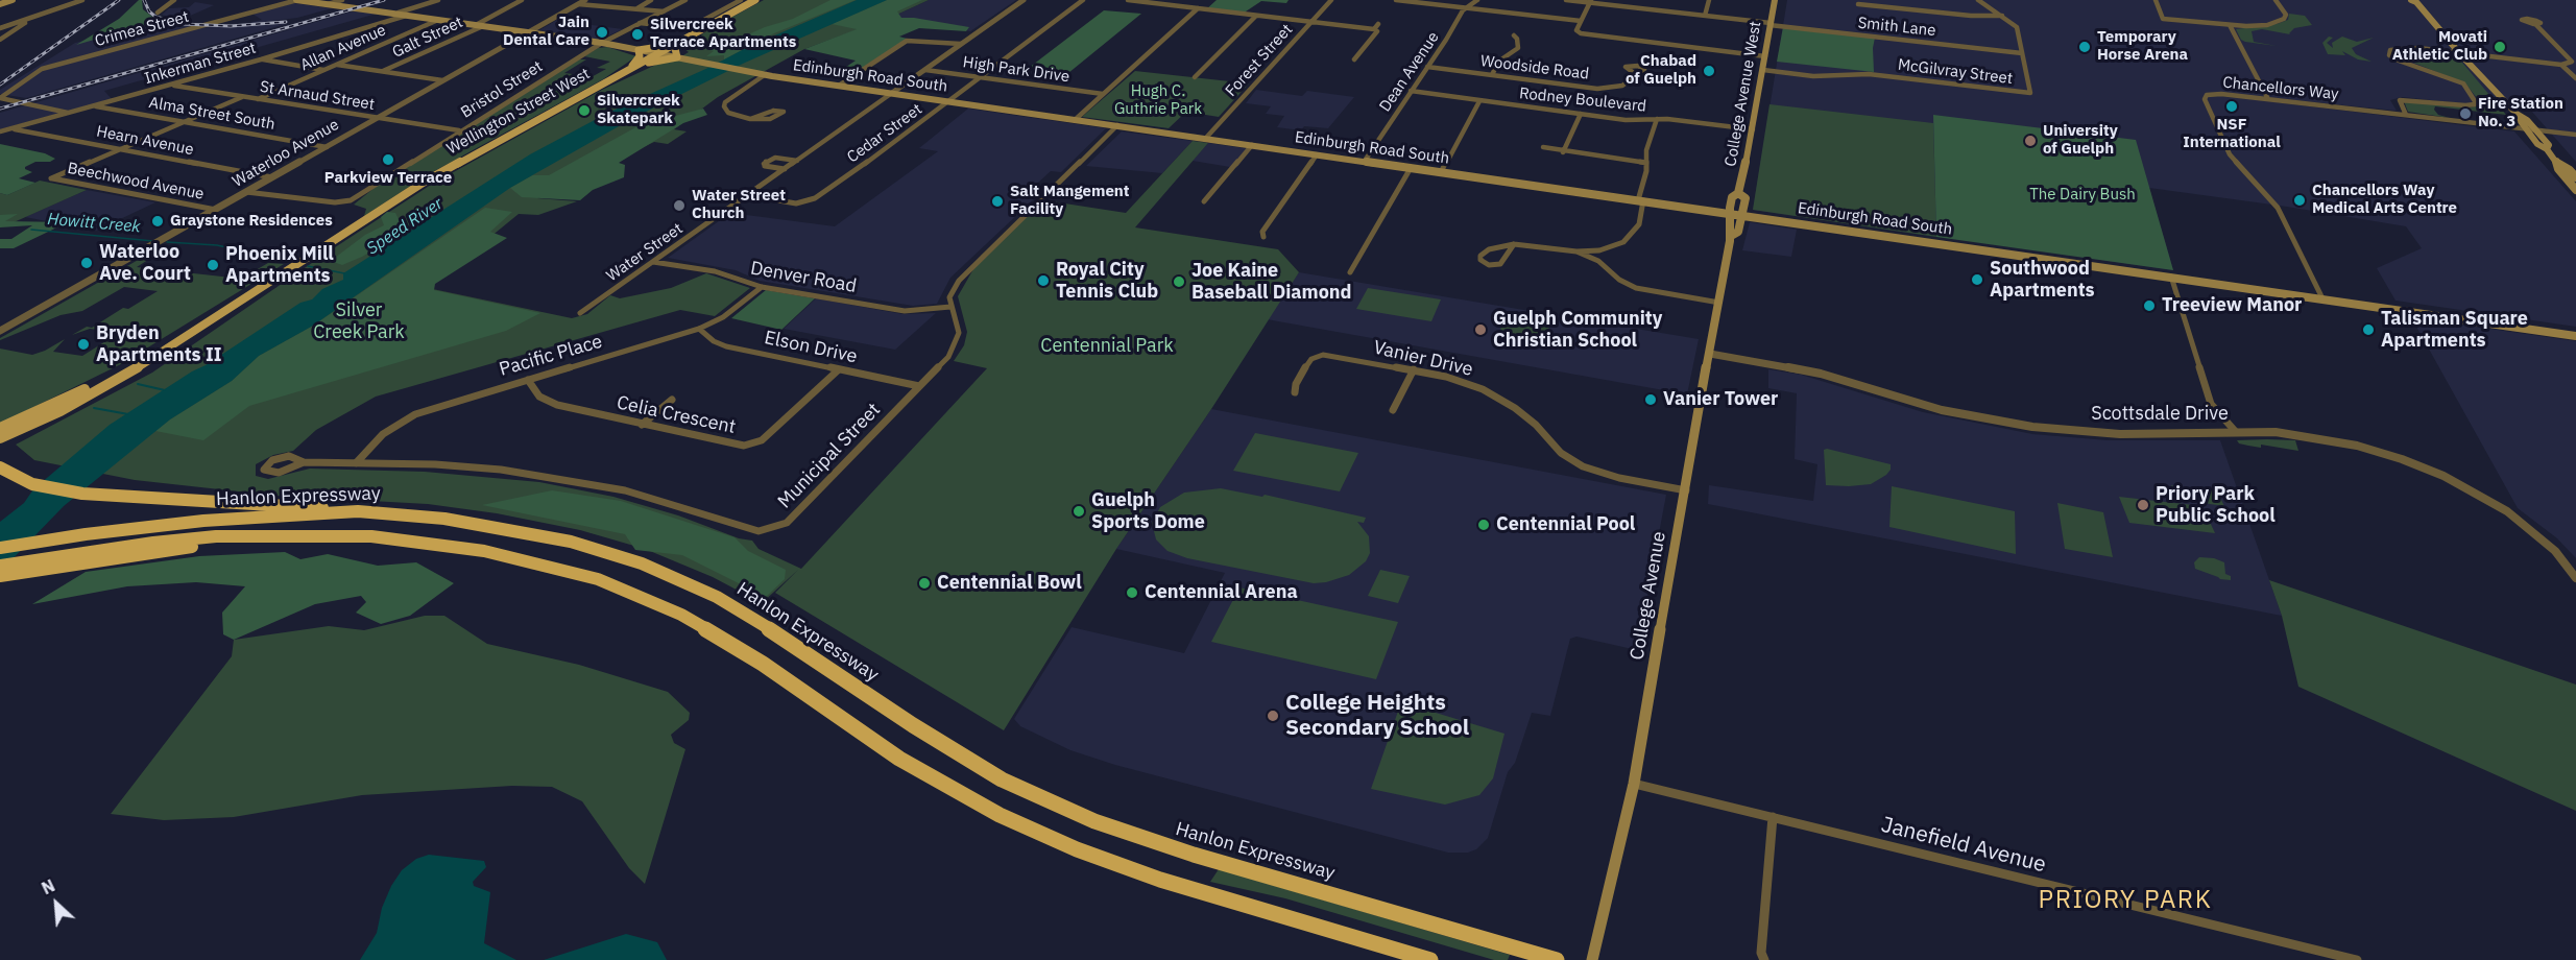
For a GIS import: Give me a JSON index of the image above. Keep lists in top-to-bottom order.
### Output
{
  "streets": {
    "highway": ["Hanlon Expressway"],
    "main road": [
      "Edinburgh Road South",
      "College Avenue West",
      "Wellington Street West",
      "College Avenue"
    ],
    "street": [
      "Smith Lane",
      "Crimea Street",
      "Galt Street",
      "Allan Avenue",
      "Forest Street",
      "Inkerman Street",
      "Woodside Road",
      "High Park Drive",
      "Dean Avenue",
      "McGilvray Street",
      "Chancellors Way",
      "Bristol Street",
      "St Arnaud Street",
      "Rodney Boulevard",
      "Alma Street South",
      "Cedar Street",
      "Hearn Avenue",
      "Waterloo Avenue",
      "Beechwood Avenue",
      "Water Street",
      "Denver Road",
      "Elson Drive",
      "Pacific Place",
      "Vanier Drive",
      "Scottsdale Drive",
      "Celia Crescent",
      "Municipal Street",
      "Janefield Avenue"
    ]
  },
  "crossings": [
    ["Smith Lane", "McGilvray Street"],
    ["Smith Lane", "College Avenue West"],
    ["Crimea Street", "Edinburgh Road South"],
    ["Galt Street", "Edinburgh Road South"],
    ["Allan Avenue", "Edinburgh Road South"],
    ["Allan Avenue", "St Arnaud Street"],
    ["Forest Street", "Edinburgh Road South"],
    ["Inkerman Street", "Edinburgh Road South"],
    ["Inkerman Street", "St Arnaud Street"],
    ["Inkerman Street", "Alma Street South"],
    ["Inkerman Street", "Hearn Avenue"],
    ["Woodside Road", "Dean Avenue"],
    ["High Park Drive", "Cedar Street"],
    ["High Park Drive", "Water Street"],
    ["Dean Avenue", "Edinburgh Road South"],
    ["Dean Avenue", "Rodney Boulevard"],
    ["McGilvray Street", "College Avenue West"],
    ["Edinburgh Road South", "Chancellors Way"],
    ["Edinburgh Road South", "Bristol Street"],
    ["Edinburgh Road South", "College Avenue West"],
    ["Edinburgh Road South", "Wellington Street West"],
    ["Edinburgh Road South", "Cedar Street"],
    ["Edinburgh Road South", "Waterloo Avenue"],
    ["Edinburgh Road South", "Water Street"],
    ["Bristol Street", "St Arnaud Street"],
    ["Bristol Street", "Waterloo Avenue"],
    ["College Avenue West", "Rodney Boulevard"],
    ["St Arnaud Street", "Waterloo Avenue"],
    ["Alma Street South", "Waterloo Avenue"],
    ["Cedar Street", "Water Street"],
    ["Hearn Avenue", "Waterloo Avenue"],
    ["Hearn Avenue", "Beechwood Avenue"],
    ["Waterloo Avenue", "Beechwood Avenue"],
    ["Water Street", "Denver Road"],
    ["Denver Road", "Pacific Place"],
    ["Denver Road", "Municipal Street"],
    ["Elson Drive", "Pacific Place"],
    ["Elson Drive", "Celia Crescent"],
    ["Elson Drive", "Municipal Street"],
    ["Pacific Place", "Celia Crescent"],
    ["Pacific Place", "Municipal Street"],
    ["Vanier Drive", "College Avenue"],
    ["Scottsdale Drive", "College Avenue"],
    ["College Avenue", "Janefield Avenue"]
  ],
  "districts": ["PRIORY PARK"],
  "water": ["Howitt Creek", "Speed River"],
  "parks": [
    "Hugh C. Guthrie Park",
    "The Dairy Bush",
    "Silver Creek Park",
    "Centennial Park"
  ],
  "places": [
    "Jain Dental Care",
    "Silvercreek Terrace Apartments",
    "Temporary Horse Arena",
    "Movati Athletic Club",
    "Chabad of Guelph",
    "NSF International",
    "Silvercreek Skatepark",
    "Fire Station No. 3",
    "University of Guelph",
    "Parkview Terrace",
    "Chancellors Way Medical Arts Centre",
    "Salt Mangement Facility",
    "Water Street Church",
    "Graystone Residences",
    "Waterloo Ave. Court",
    "Phoenix Mill Apartments",
    "Southwood Apartments",
    "Royal City Tennis Club",
    "Joe Kaine Baseball Diamond",
    "Treeview Manor",
    "Guelph Community Christian School",
    "Talisman Square Apartments",
    "Bryden Apartments II",
    "Vanier Tower",
    "Priory Park Public School",
    "Guelph Sports Dome",
    "Centennial Pool",
    "Centennial Bowl",
    "Centennial Arena",
    "College Heights Secondary School"
  ],
  "north": "top left"
}
